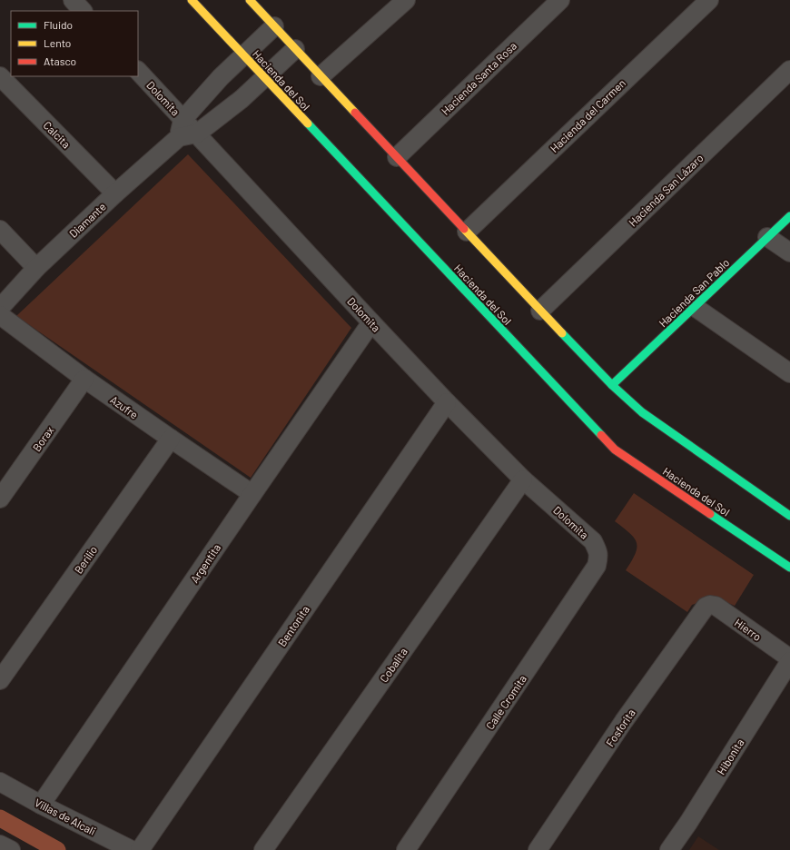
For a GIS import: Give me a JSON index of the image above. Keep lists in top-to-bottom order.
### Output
{
  "streets": {
    "street": [
      "Hacienda Santa Rosa",
      "Hacienda del Sol",
      "Dolomita",
      "Hacienda del Carmen",
      "Calcita",
      "Hacienda San Lázaro",
      "Diamante",
      "Hacienda San Pablo",
      "Azufre",
      "Borax",
      "Berilio",
      "Argentita",
      "Bentonita",
      "Hierro",
      "Cobalita",
      "Calle Cromita",
      "Fosforita",
      "Hibonita",
      "Villas de Alcali"
    ]
  },
  "crossings": [
    ["Dolomita", "Argentita"],
    ["Dolomita", "Bentonita"],
    ["Dolomita", "Cobalita"],
    ["Dolomita", "Calle Cromita"],
    ["Calcita", "Diamante"],
    ["Azufre", "Borax"],
    ["Azufre", "Berilio"],
    ["Azufre", "Argentita"],
    ["Argentita", "Villas de Alcali"],
    ["Hierro", "Fosforita"]
  ],
  "legend": ["Fluido", "Lento", "Atasco"]
}
